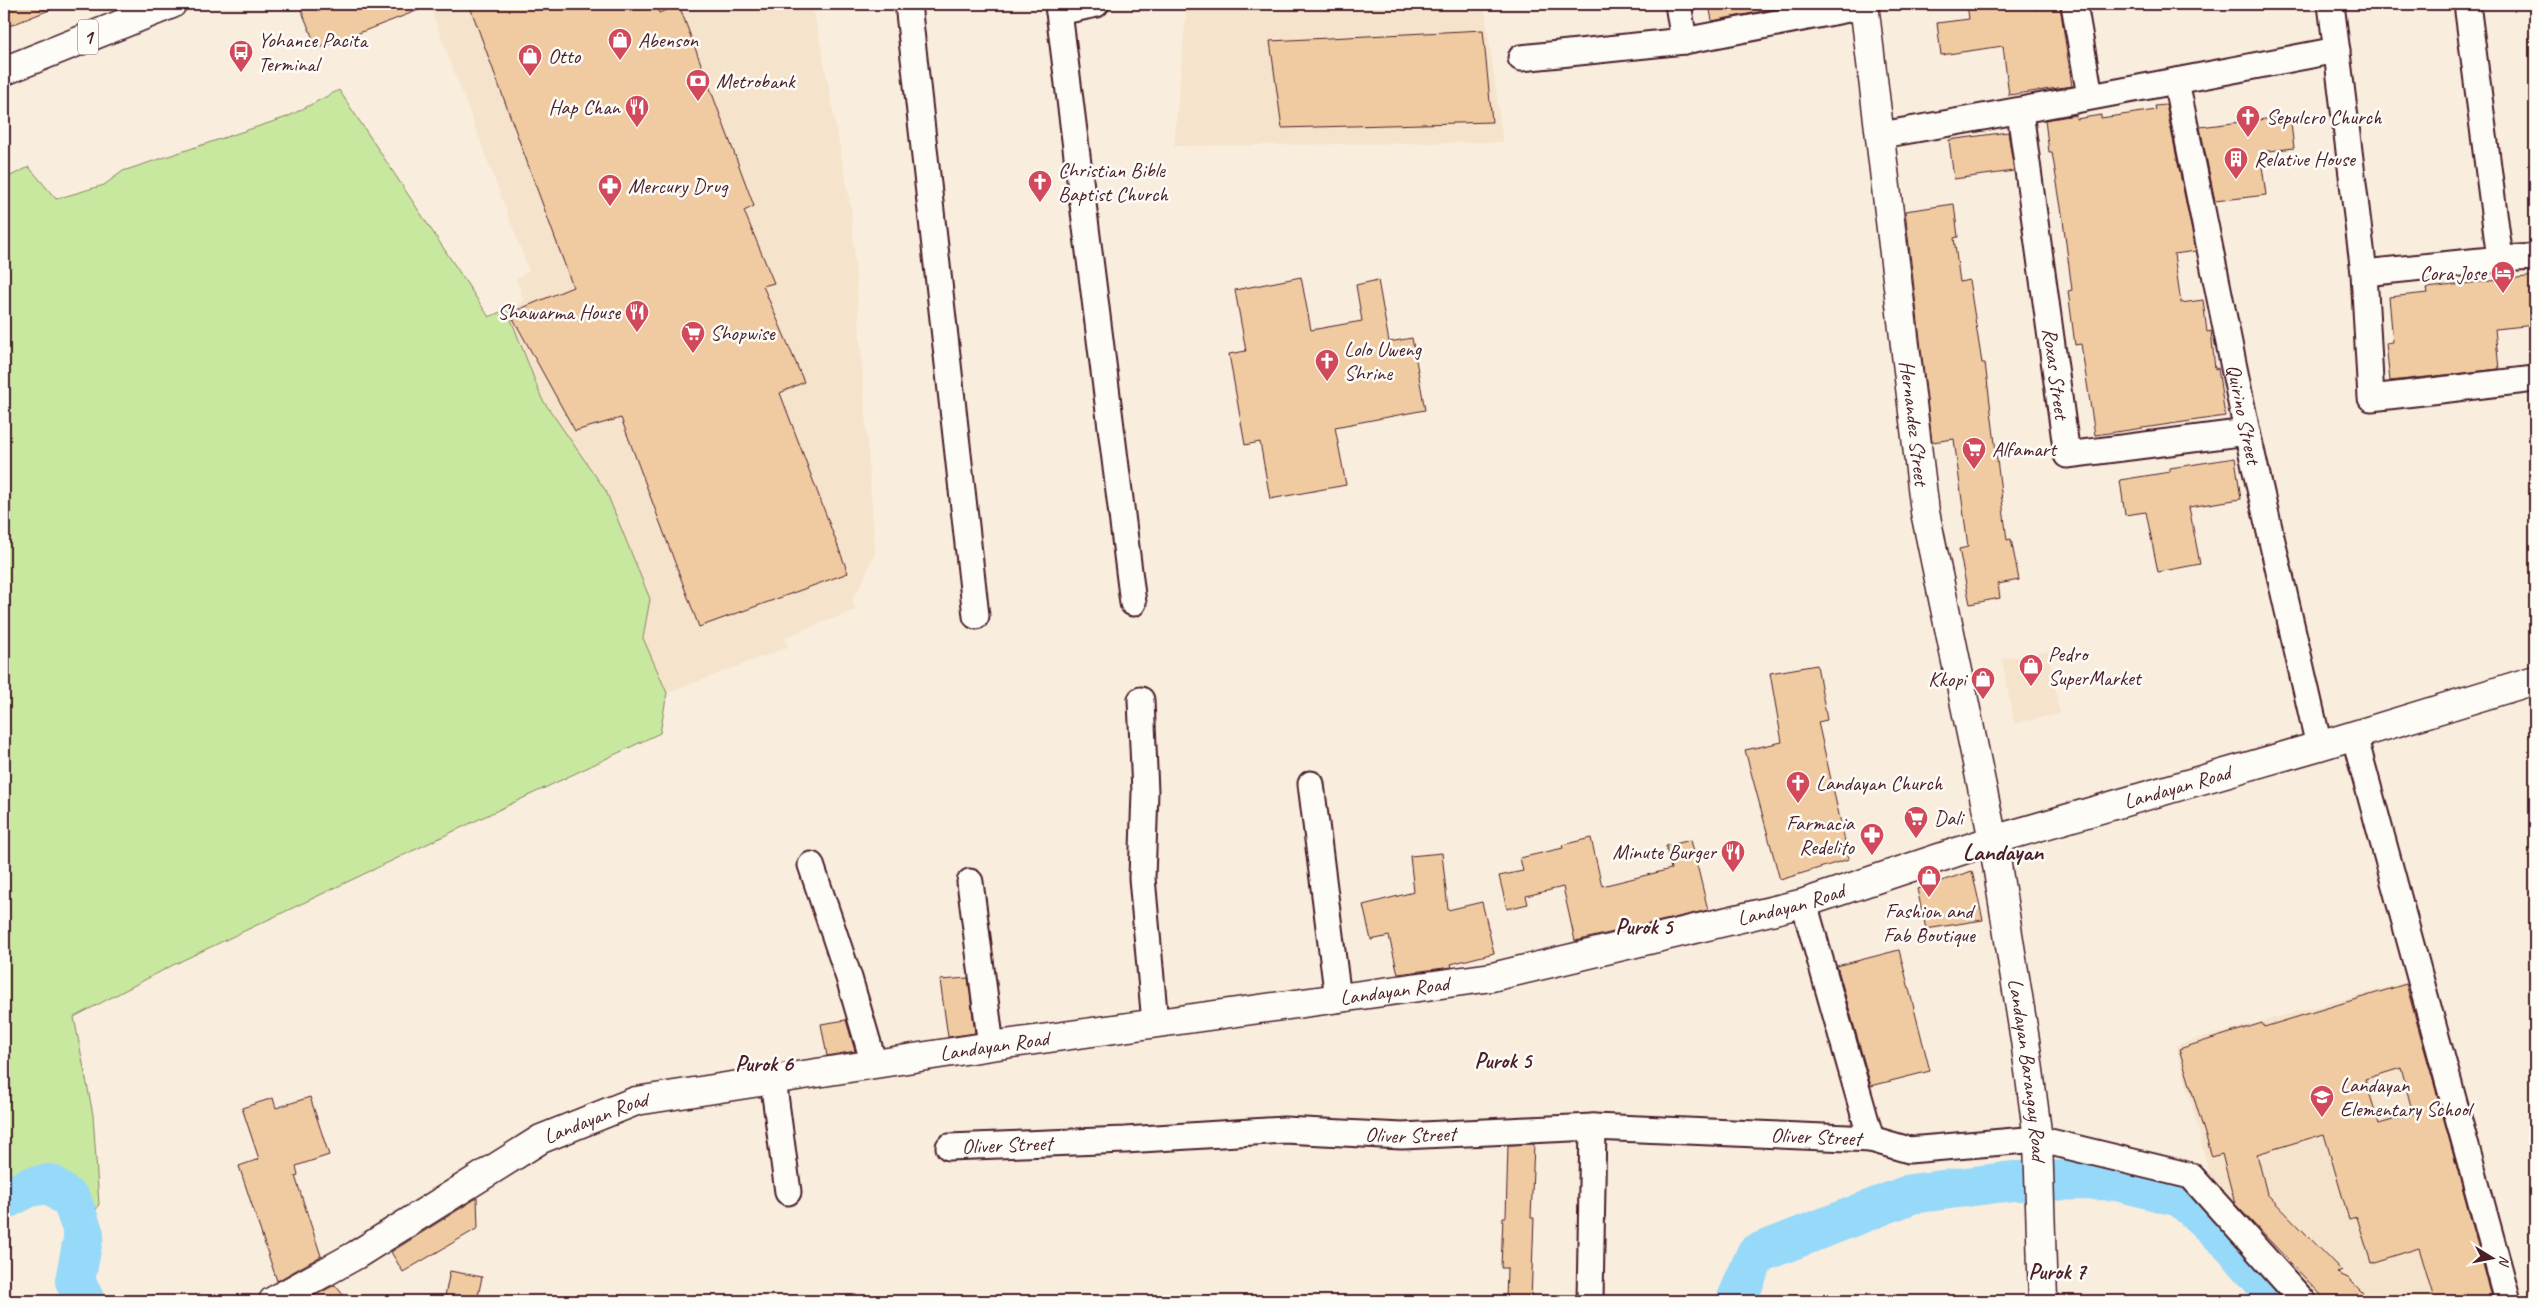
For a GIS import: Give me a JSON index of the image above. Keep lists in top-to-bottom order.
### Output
{
  "streets": {
    "main road": [
      "1",
      "Hernandez Street",
      "Landayan Road",
      "Landayan Barangay Road"
    ],
    "street": ["Roxas Street", "Quirino Street", "Oliver Street"]
  },
  "crossings": [
    ["Roxas Street", "Quirino Street"],
    ["Quirino Street", "Landayan Road"],
    ["Hernandez Street", "Landayan Road"],
    ["Hernandez Street", "Landayan Barangay Road"],
    ["Landayan Road", "Landayan Barangay Road"],
    ["Landayan Barangay Road", "Oliver Street"]
  ],
  "districts": [
    "Landayan",
    "Purok 5",
    "Purok 5",
    "Purok 6",
    "Purok 7"
  ],
  "places": {
    "shop": [
      "Abenson",
      "Otto",
      "Pedro SuperMarket",
      "Kkopi",
      "Fashion and Fab Boutique"
    ],
    "bus stop": ["Yohance Pacita Terminal"],
    "bank": ["Metrobank"],
    "restaurant": ["Hap Chan", "Shawarma House", "Minute Burger"],
    "church": [
      "Sepulcro Church",
      "Christian Bible Baptist Church",
      "Lolo Uweng Shrine",
      "Landayan Church"
    ],
    "building": ["Relative House"],
    "pharmacy": ["Mercury Drug", "Farmacia Redelito"],
    "hotel": ["Cora Jose"],
    "supermarket": ["Shopwise", "Alfamart", "Dali"],
    "school or university": ["Landayan Elementary School"]
  },
  "north": "right"
}
